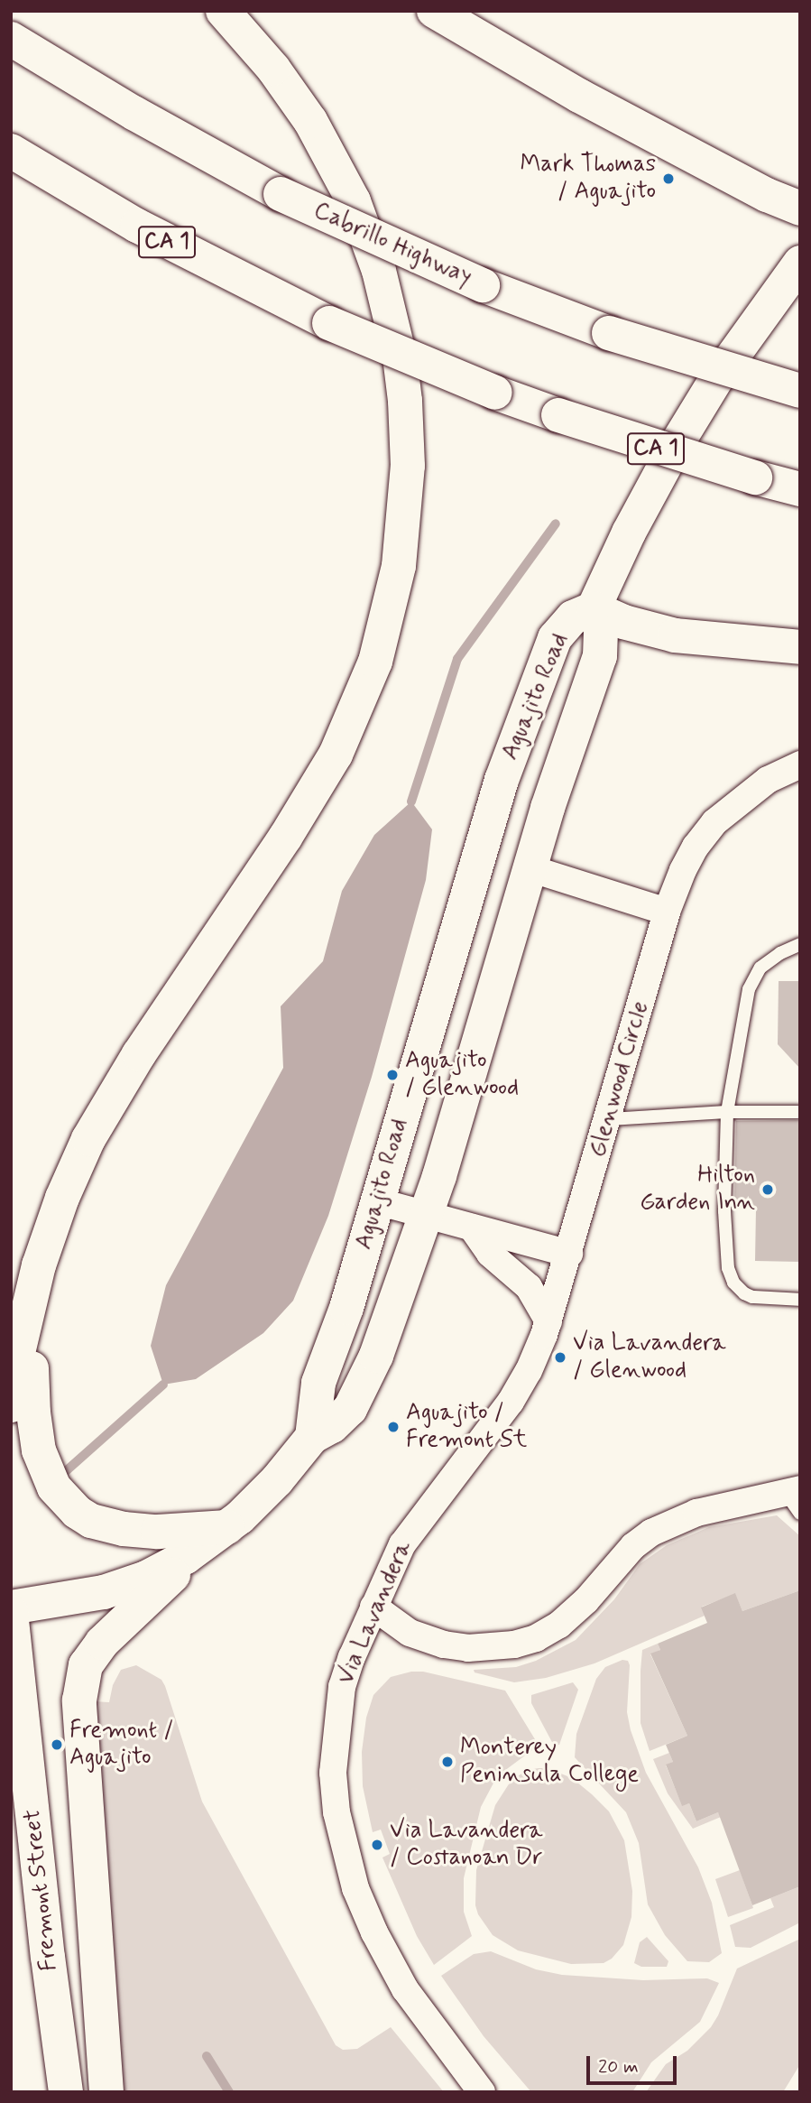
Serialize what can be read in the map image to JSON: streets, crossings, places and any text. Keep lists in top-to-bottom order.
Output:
{
  "streets": {
    "main road": [
      "CA 1",
      "Cabrillo Highway",
      "Aguajito Road",
      "Fremont Street"
    ],
    "street": ["Glenwood Circle", "Via Lavandera"]
  },
  "crossings": [
    ["Glenwood Circle", "Via Lavandera"]
  ],
  "places": [
    "Mark Thomas / Aguajito",
    "Aguajito / Glenwood",
    "Hilton Garden Inn",
    "Via Lavandera / Glenwood",
    "Aguajito / Fremont St",
    "Fremont / Aguajito",
    "Monterey Peninsula College",
    "Via Lavandera / Costanoan Dr"
  ],
  "scale_bar": "20 m"
}
